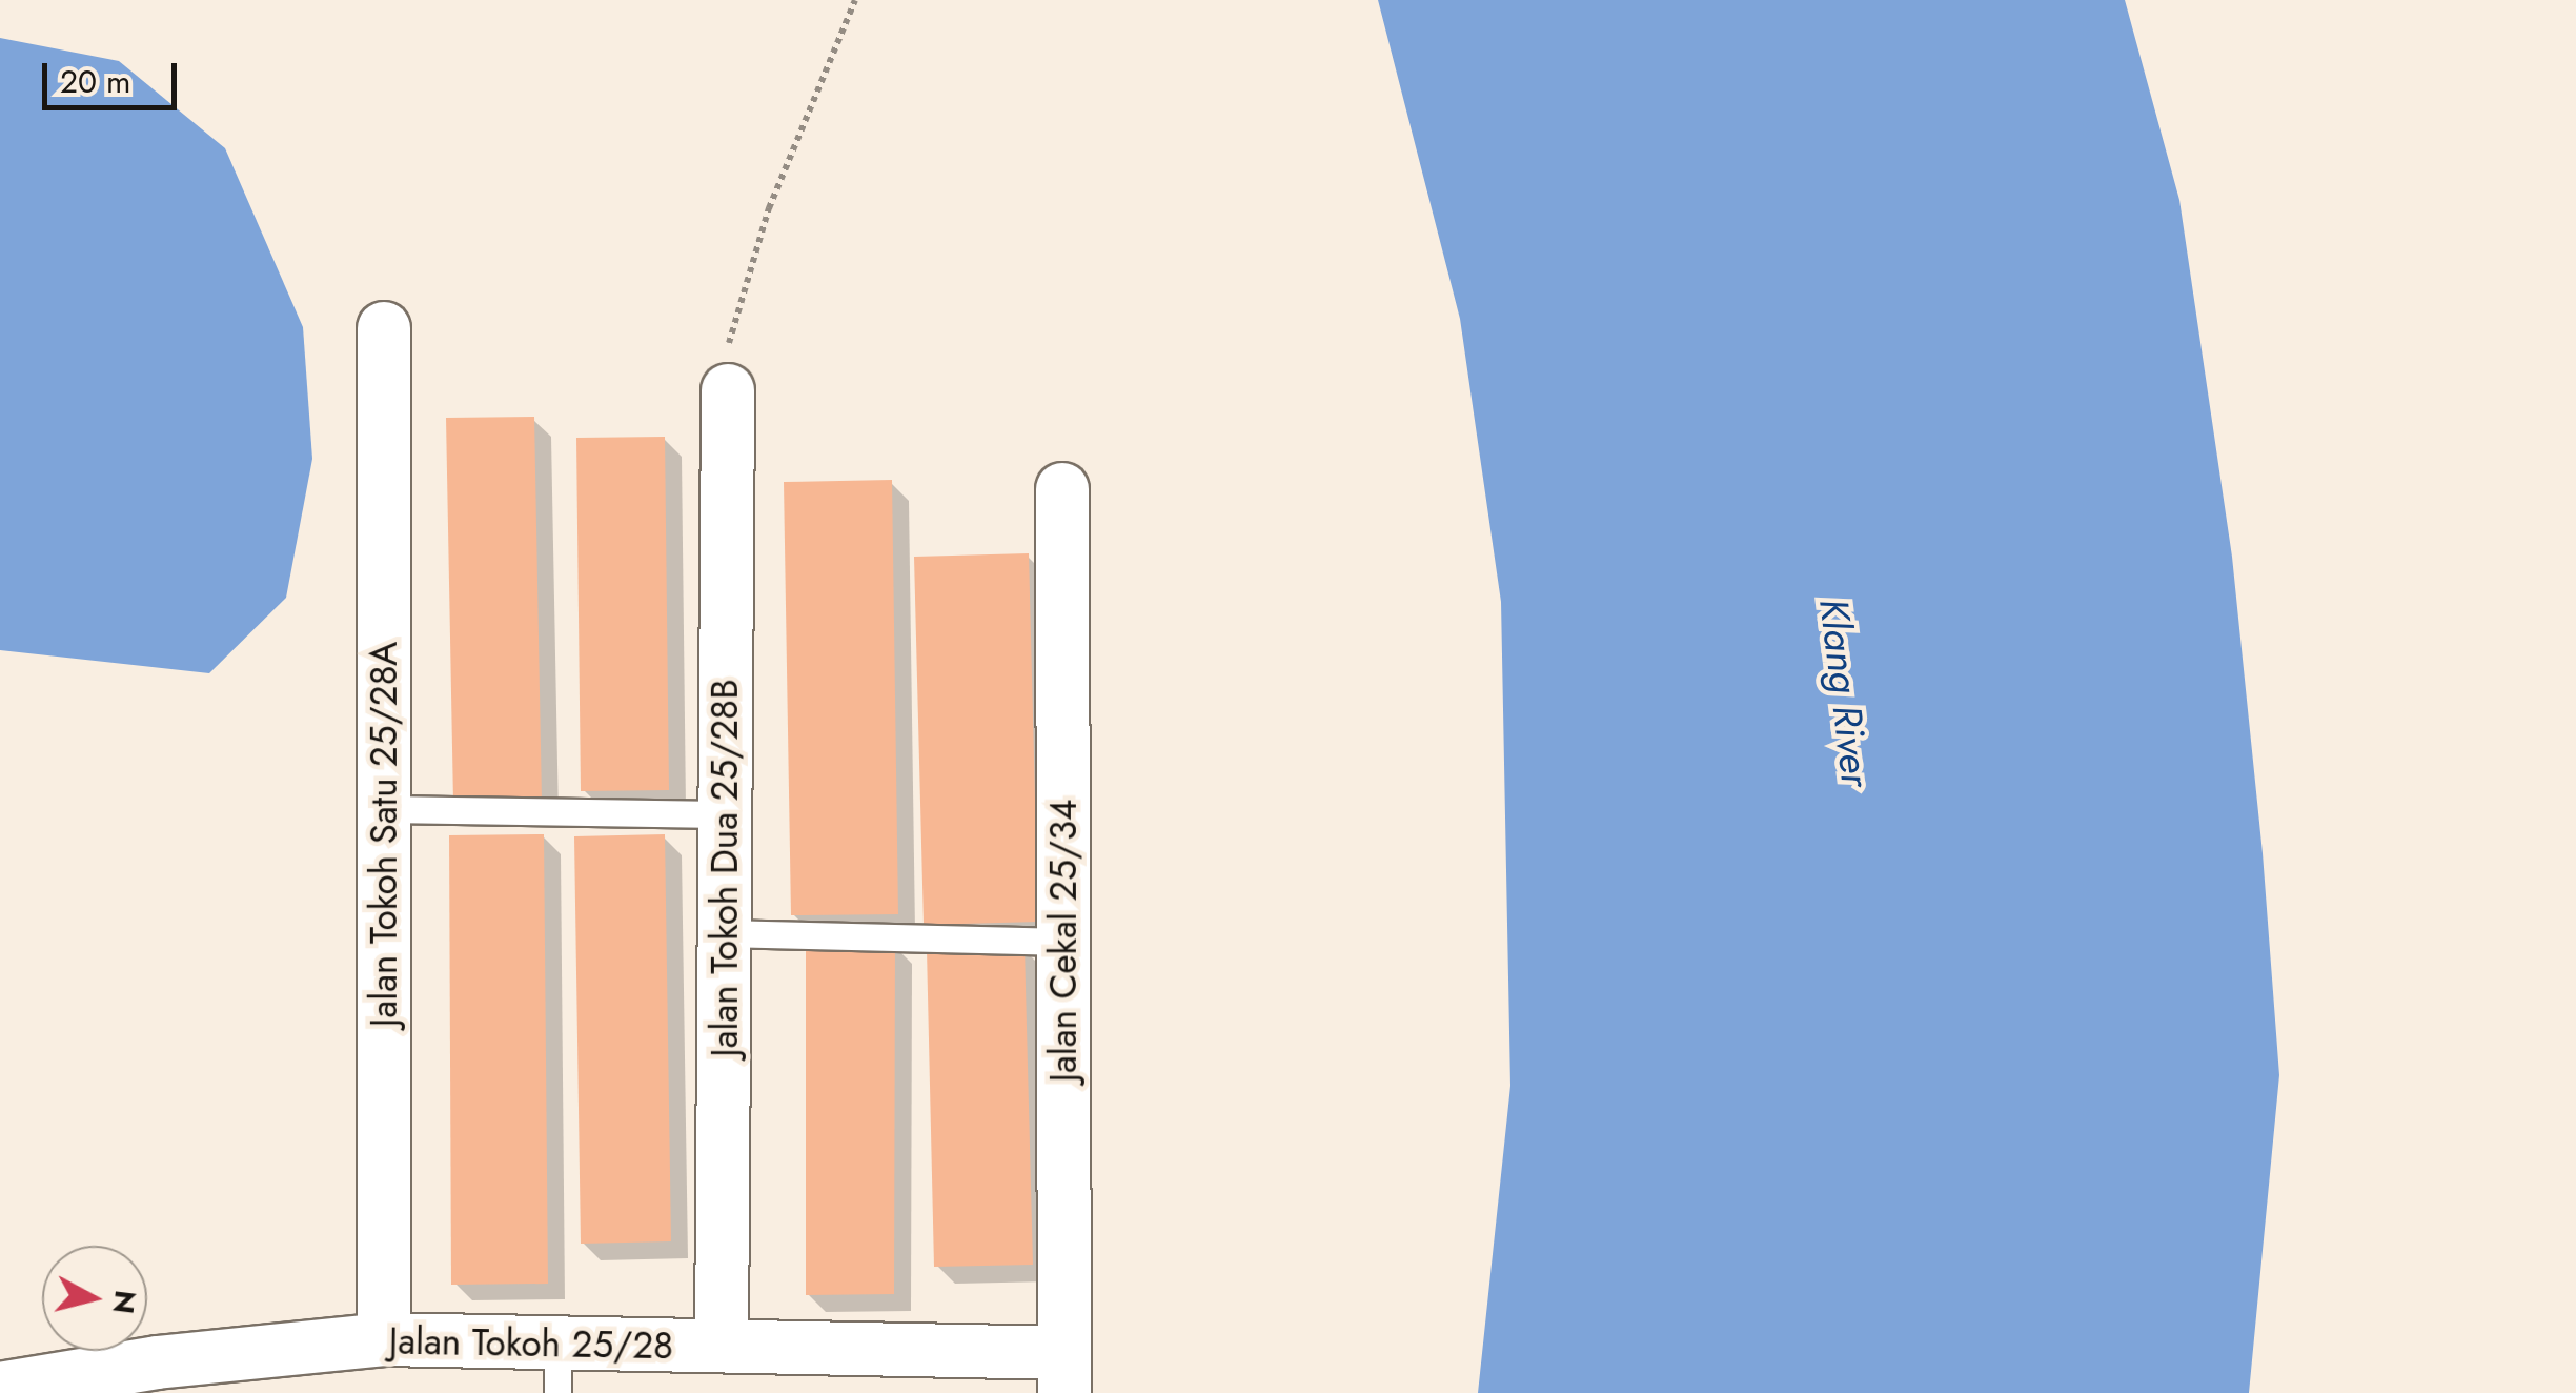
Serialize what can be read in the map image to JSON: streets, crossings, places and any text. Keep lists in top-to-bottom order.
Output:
{
  "streets": {
    "street": [
      "Jalan Tokoh Satu 25/28A",
      "Jalan Tokoh Dua 25/28B",
      "Jalan Cekal 25/34",
      "Jalan Tokoh 25/28"
    ]
  },
  "crossings": [
    ["Jalan Tokoh Satu 25/28A", "Jalan Tokoh 25/28"],
    ["Jalan Tokoh Dua 25/28B", "Jalan Tokoh 25/28"],
    ["Jalan Cekal 25/34", "Jalan Tokoh 25/28"]
  ],
  "water": ["Klang River"],
  "scale_bar": "20 m",
  "north": "right"
}
